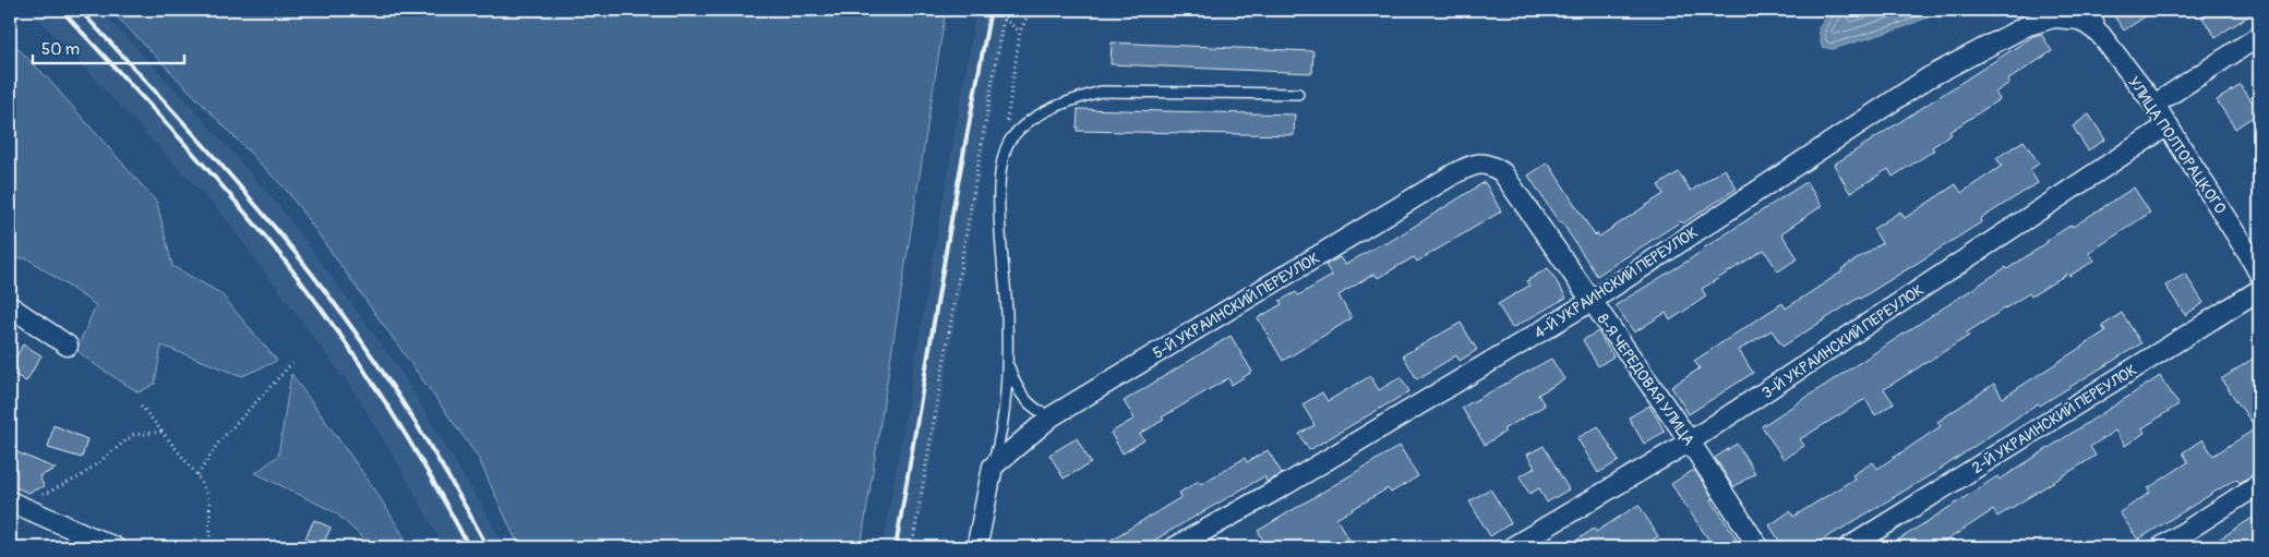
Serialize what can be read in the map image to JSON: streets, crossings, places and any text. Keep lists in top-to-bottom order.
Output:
{
  "streets": {
    "street": [
      "УЛИЦА ПОЛТОРАЦКОГО",
      "4-Й УКРАИНСКИЙ ПЕРЕУЛОК",
      "5-Й УКРАИНСКИЙ ПЕРЕУЛОК",
      "3-Й УКРАИНСКИЙ ПЕРЕУЛОК",
      "8-Я ЧЕРЕДОВАЯ УЛИЦА",
      "2-Й УКРАИНСКИЙ ПЕРЕУЛОК"
    ]
  },
  "crossings": [
    ["УЛИЦА ПОЛТОРАЦКОГО", "4-Й УКРАИНСКИЙ ПЕРЕУЛОК"],
    ["УЛИЦА ПОЛТОРАЦКОГО", "3-Й УКРАИНСКИЙ ПЕРЕУЛОК"],
    ["4-Й УКРАИНСКИЙ ПЕРЕУЛОК", "8-Я ЧЕРЕДОВАЯ УЛИЦА"],
    ["5-Й УКРАИНСКИЙ ПЕРЕУЛОК", "8-Я ЧЕРЕДОВАЯ УЛИЦА"],
    ["3-Й УКРАИНСКИЙ ПЕРЕУЛОК", "8-Я ЧЕРЕДОВАЯ УЛИЦА"]
  ],
  "scale_bar": "50 m"
}
